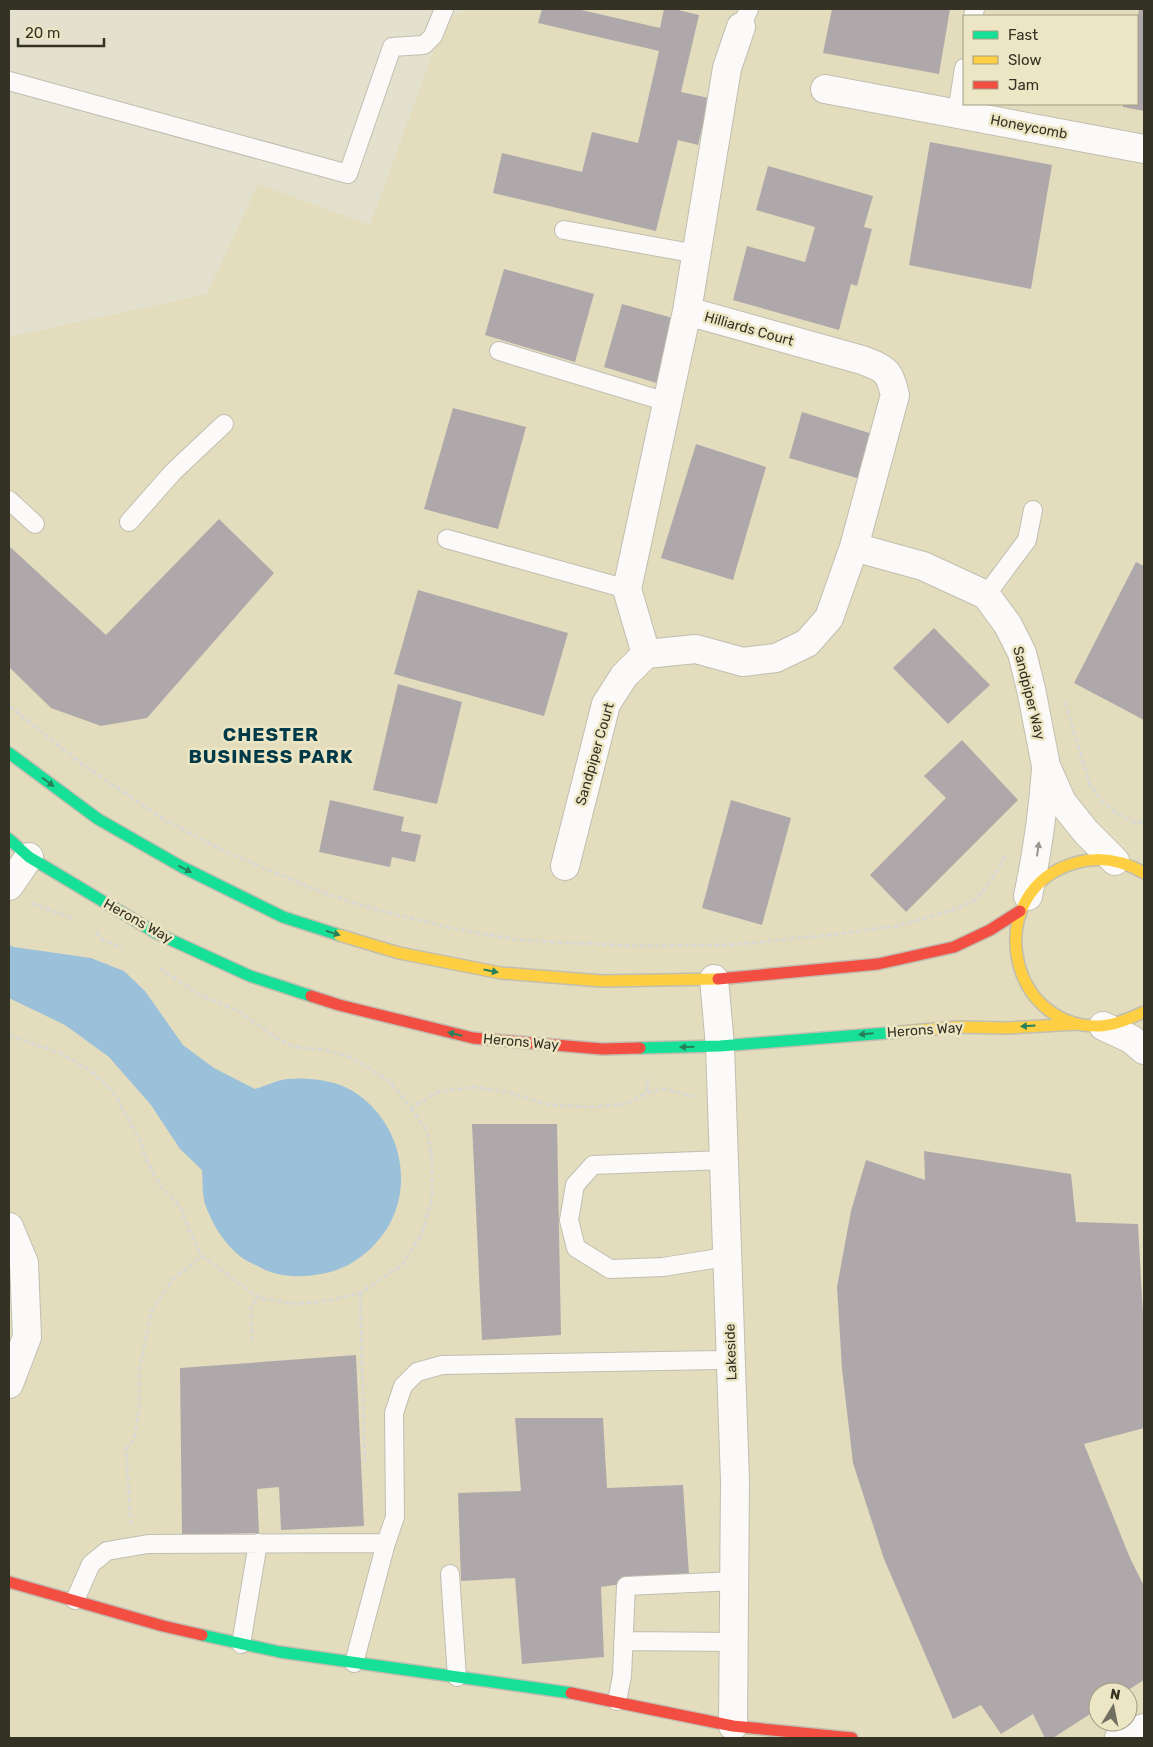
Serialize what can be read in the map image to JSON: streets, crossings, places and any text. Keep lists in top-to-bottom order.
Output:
{
  "streets": {
    "street": [
      "Honeycomb",
      "Hilliards Court",
      "Sandpiper Way",
      "Sandpiper Court",
      "Herons Way",
      "Lakeside"
    ]
  },
  "crossings": [
    ["Hilliards Court", "Sandpiper Way"],
    ["Hilliards Court", "Sandpiper Court"],
    ["Herons Way", "Lakeside"]
  ],
  "districts": ["CHESTER BUSINESS PARK"],
  "legend": ["Fast", "Slow", "Jam"],
  "scale_bar": "20 m",
  "north": "top"
}
